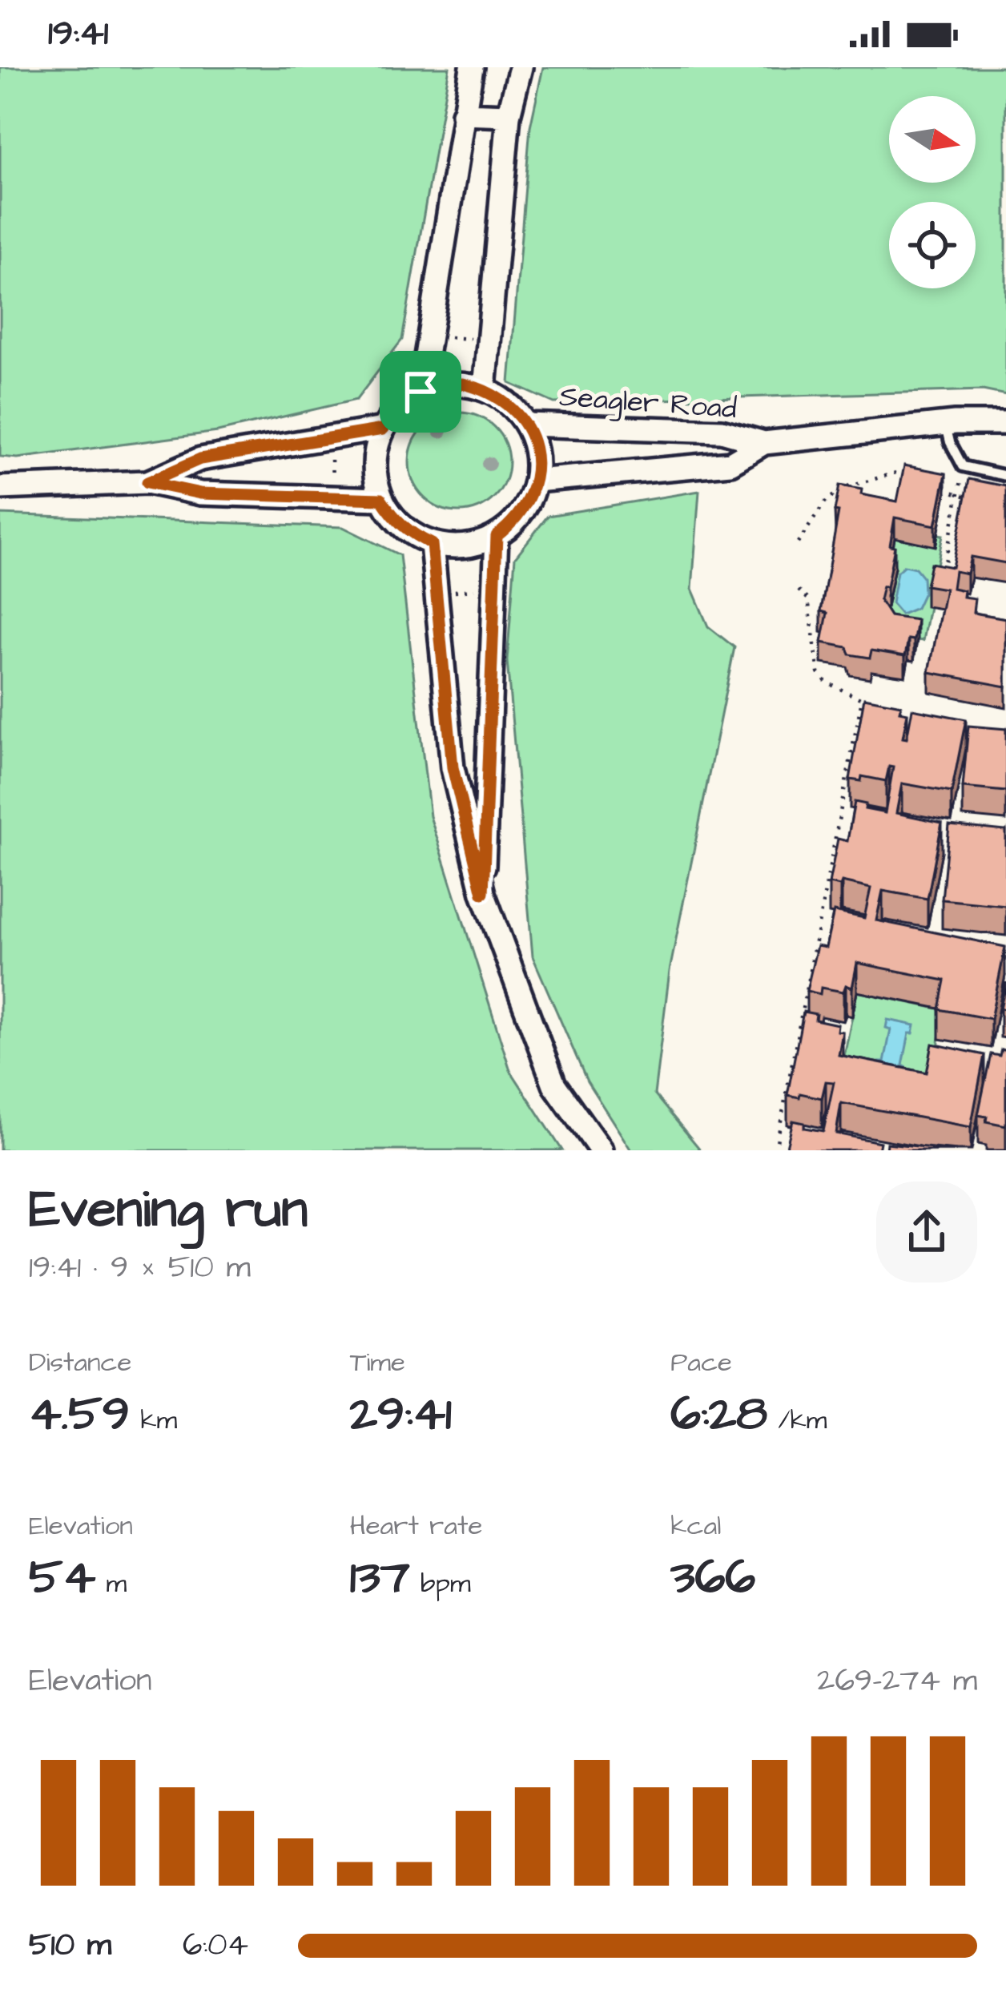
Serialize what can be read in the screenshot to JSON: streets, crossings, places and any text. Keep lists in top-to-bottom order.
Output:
{
  "streets": {
    "street": ["Seagler Road"]
  },
  "north": "right",
  "page": {
    "status": "19:41",
    "heading": ["Evening run", "19:41 · 9 × 510 m"],
    "stats": [
      ["Distance", "4.59 km"],
      ["Time", "29:41"],
      ["Pace", "6:28 /km"],
      ["Elevation", "54 m"],
      ["Heart rate", "137 bpm"],
      ["kcal", "366"]
    ],
    "chart": ["Elevation", "269–274 m"],
    "list": [
      {
        "name": "510 m",
        "note": "6:04"
      }
    ]
  }
}
